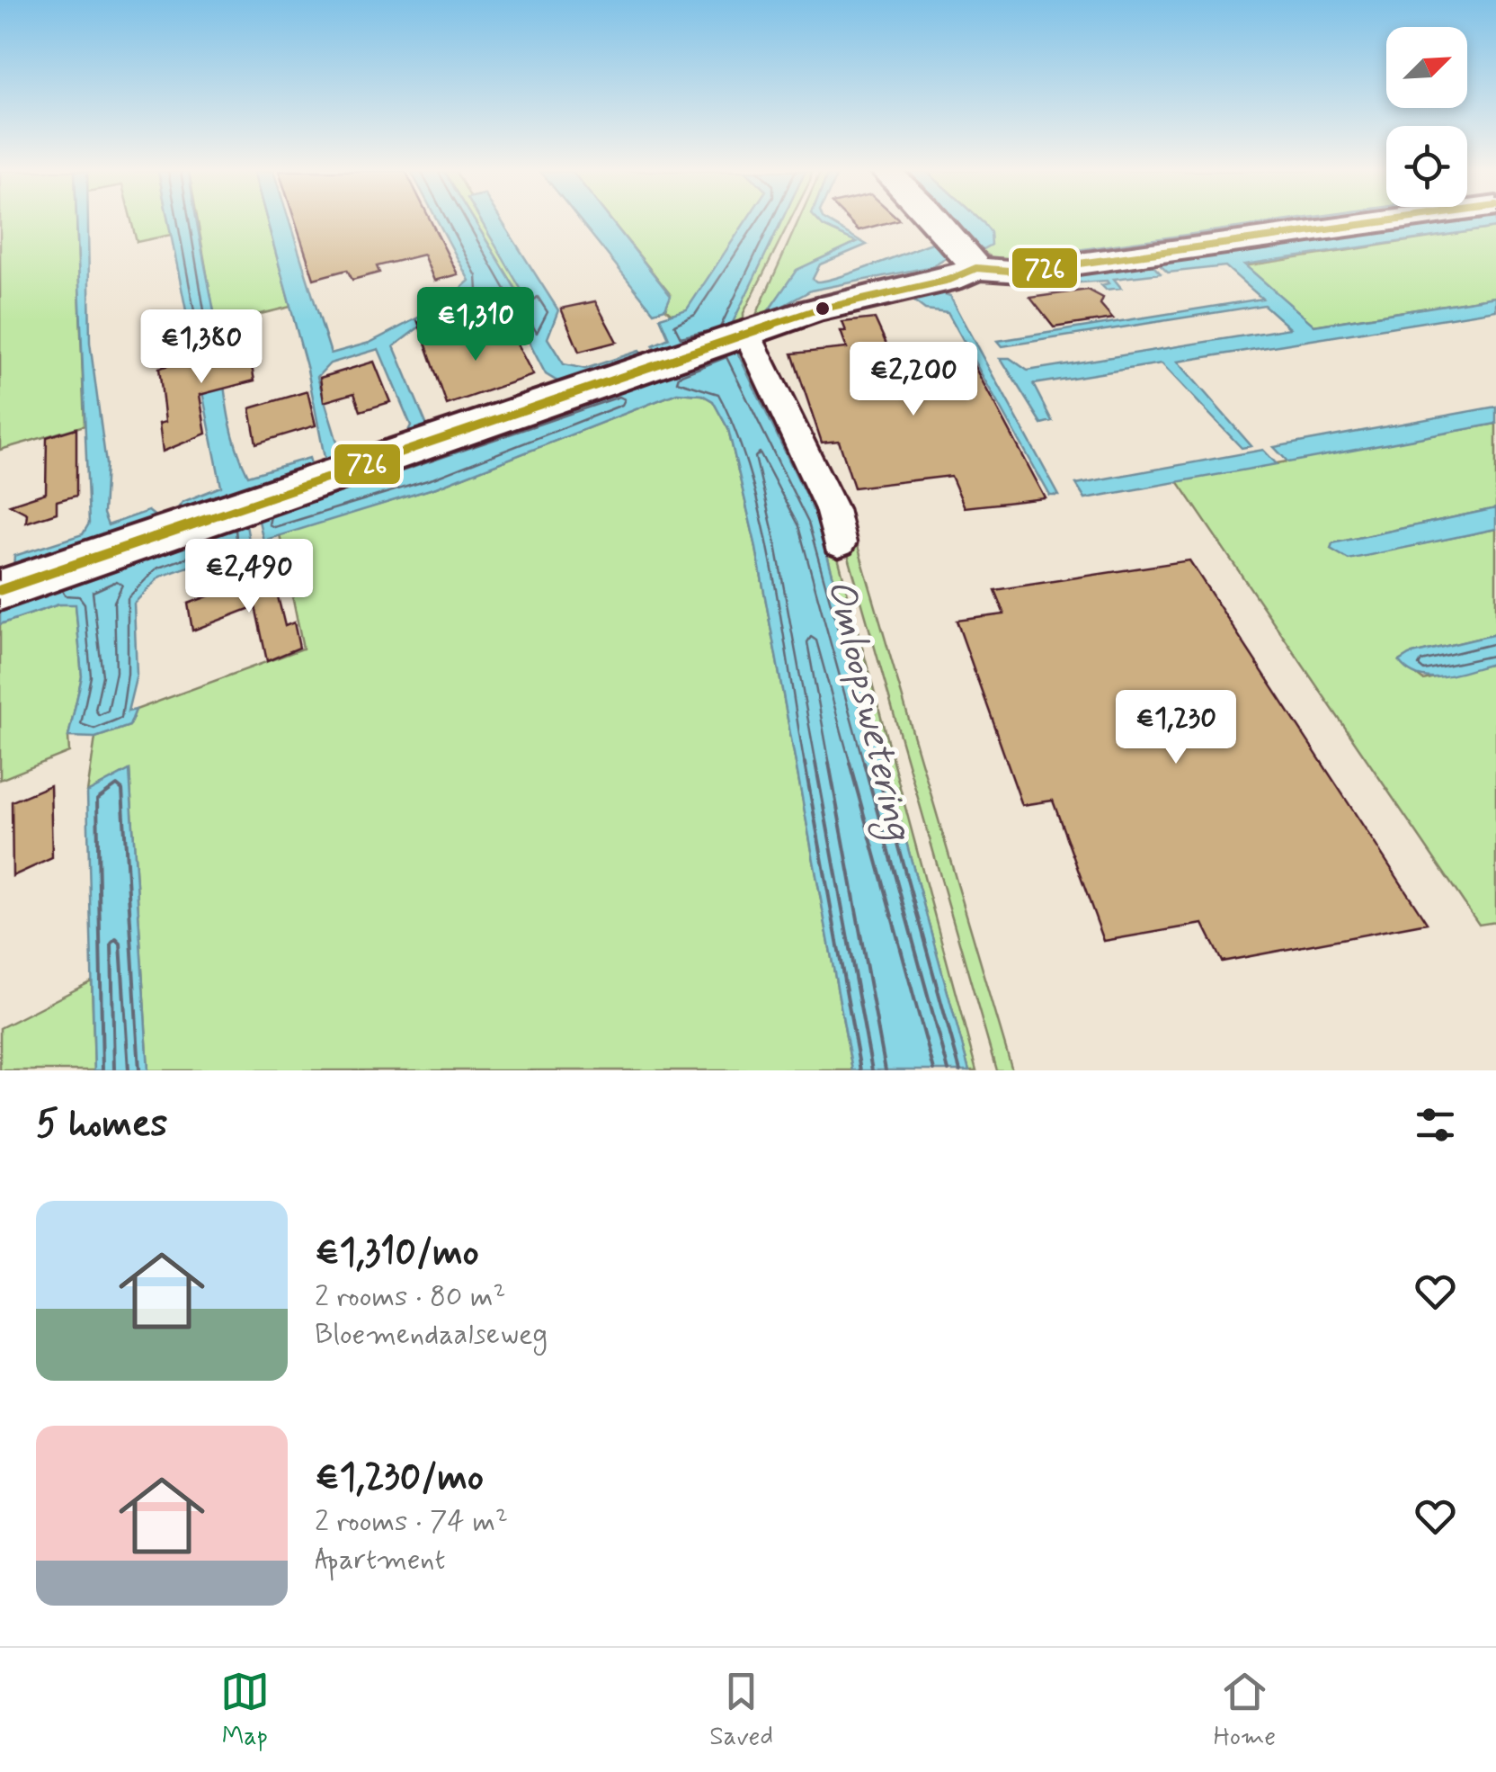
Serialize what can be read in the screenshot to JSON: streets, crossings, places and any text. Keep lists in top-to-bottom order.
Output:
{
  "water": ["Omloopswetering"],
  "lines": ["transit line 726"],
  "north": "top right",
  "page": {
    "price": [
      "€1,310",
      "€1,380",
      "€2,200",
      "€2,490",
      "€1,230"
    ],
    "heading": "5 homes",
    "list": [
      {
        "name": "€1,310/mo",
        "note": "2 rooms · 80 m² · Bloemendaalseweg"
      },
      {
        "name": "€1,230/mo",
        "note": "2 rooms · 74 m² · Apartment"
      }
    ],
    "tabs": ["Map", "Saved", "Home"]
  }
}
